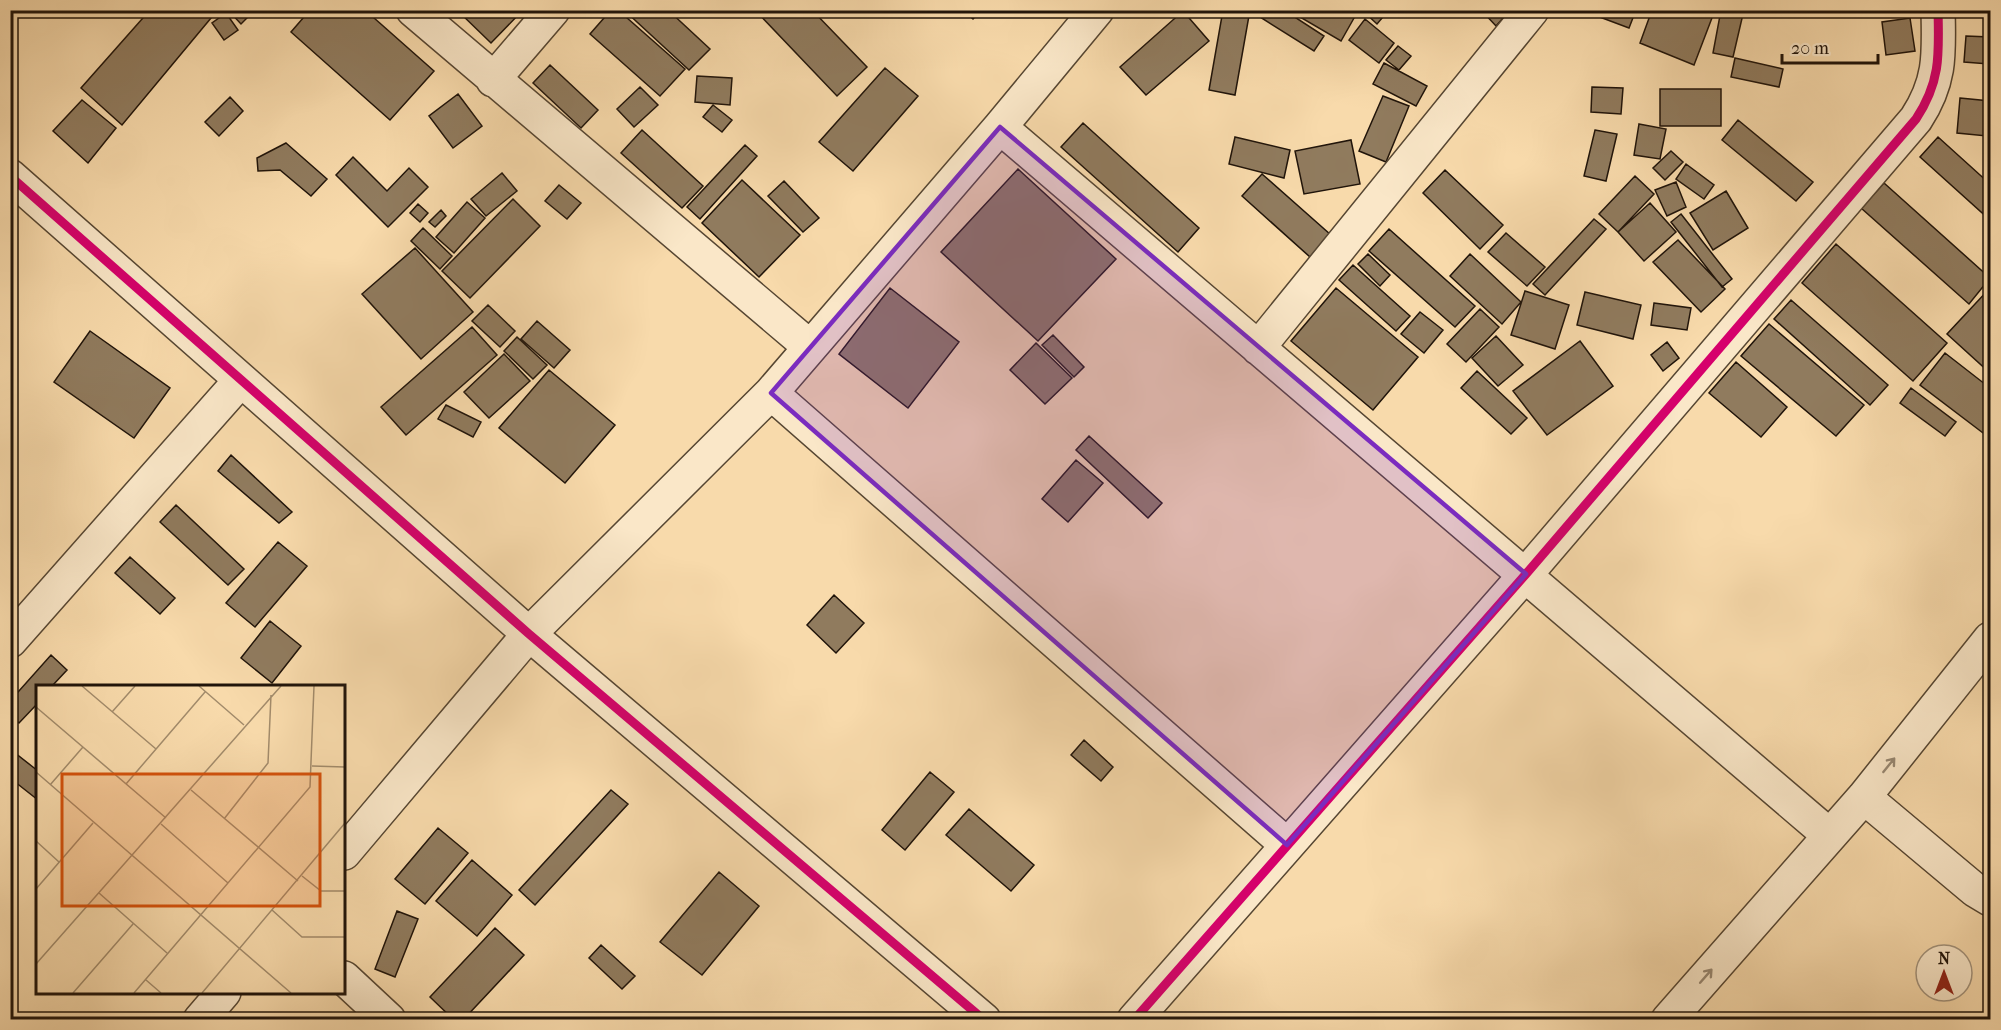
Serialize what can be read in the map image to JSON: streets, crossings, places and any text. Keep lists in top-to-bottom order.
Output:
{
  "scale_bar": "20 m",
  "north": "top"
}
